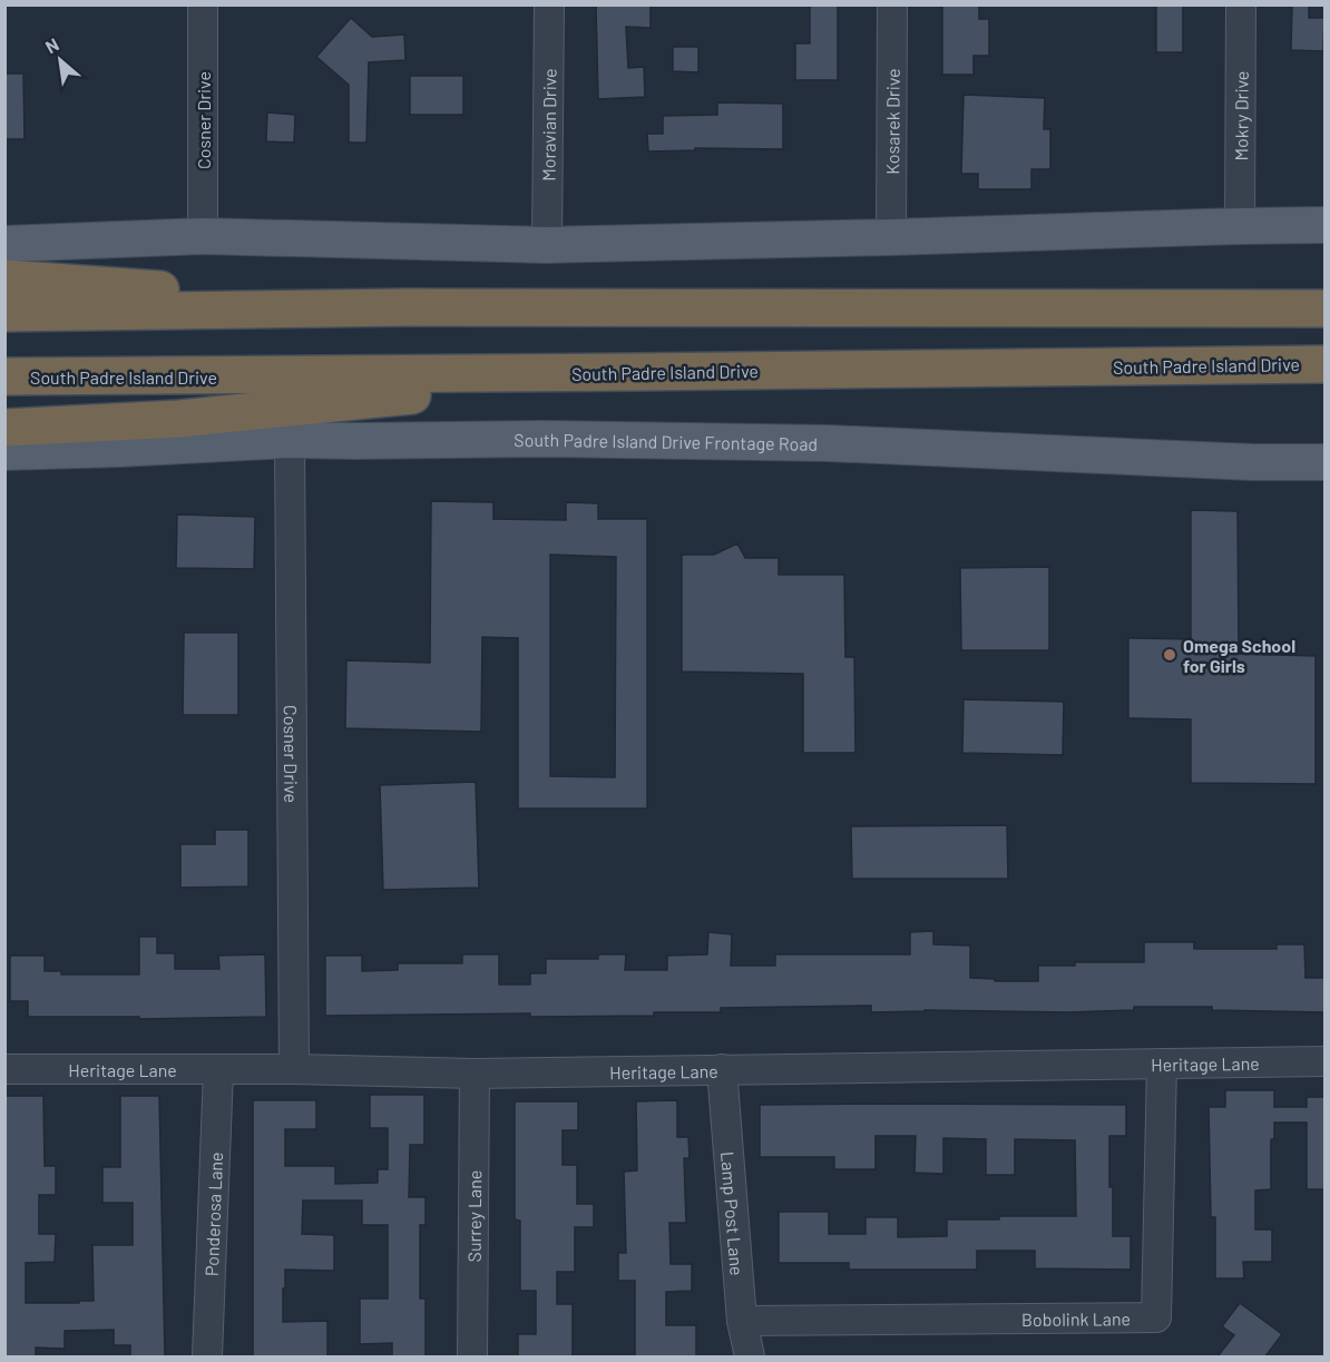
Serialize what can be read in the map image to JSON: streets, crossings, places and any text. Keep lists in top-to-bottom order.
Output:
{
  "streets": {
    "highway": ["South Padre Island Drive"],
    "main road": ["South Padre Island Drive Frontage Road"],
    "street": [
      "Mokry Drive",
      "Cosner Drive",
      "Kosarek Drive",
      "Moravian Drive",
      "Heritage Lane",
      "Ponderosa Lane",
      "Lamp Post Lane",
      "Surrey Lane",
      "Bobolink Lane"
    ]
  },
  "crossings": [
    ["Cosner Drive", "South Padre Island Drive Frontage Road"],
    ["Cosner Drive", "Heritage Lane"],
    ["Heritage Lane", "Ponderosa Lane"],
    ["Heritage Lane", "Lamp Post Lane"],
    ["Heritage Lane", "Surrey Lane"],
    ["Heritage Lane", "Bobolink Lane"],
    ["Lamp Post Lane", "Bobolink Lane"]
  ],
  "places": ["Omega School for Girls"],
  "north": "top left"
}
